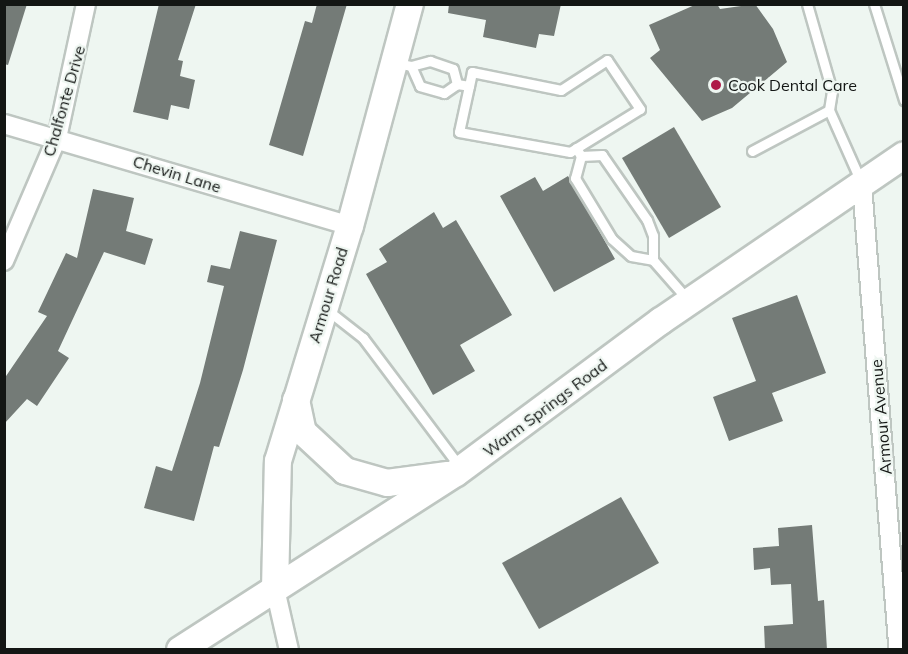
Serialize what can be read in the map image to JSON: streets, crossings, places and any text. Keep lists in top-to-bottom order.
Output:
{
  "streets": {
    "main road": ["Armour Road", "Warm Springs Road"],
    "street": ["Chalfonte Drive", "Chevin Lane", "Armour Avenue"]
  },
  "crossings": [
    ["Chalfonte Drive", "Chevin Lane"],
    ["Chevin Lane", "Armour Road"],
    ["Armour Road", "Warm Springs Road"],
    ["Warm Springs Road", "Armour Avenue"]
  ],
  "places": ["Cook Dental Care"]
}
